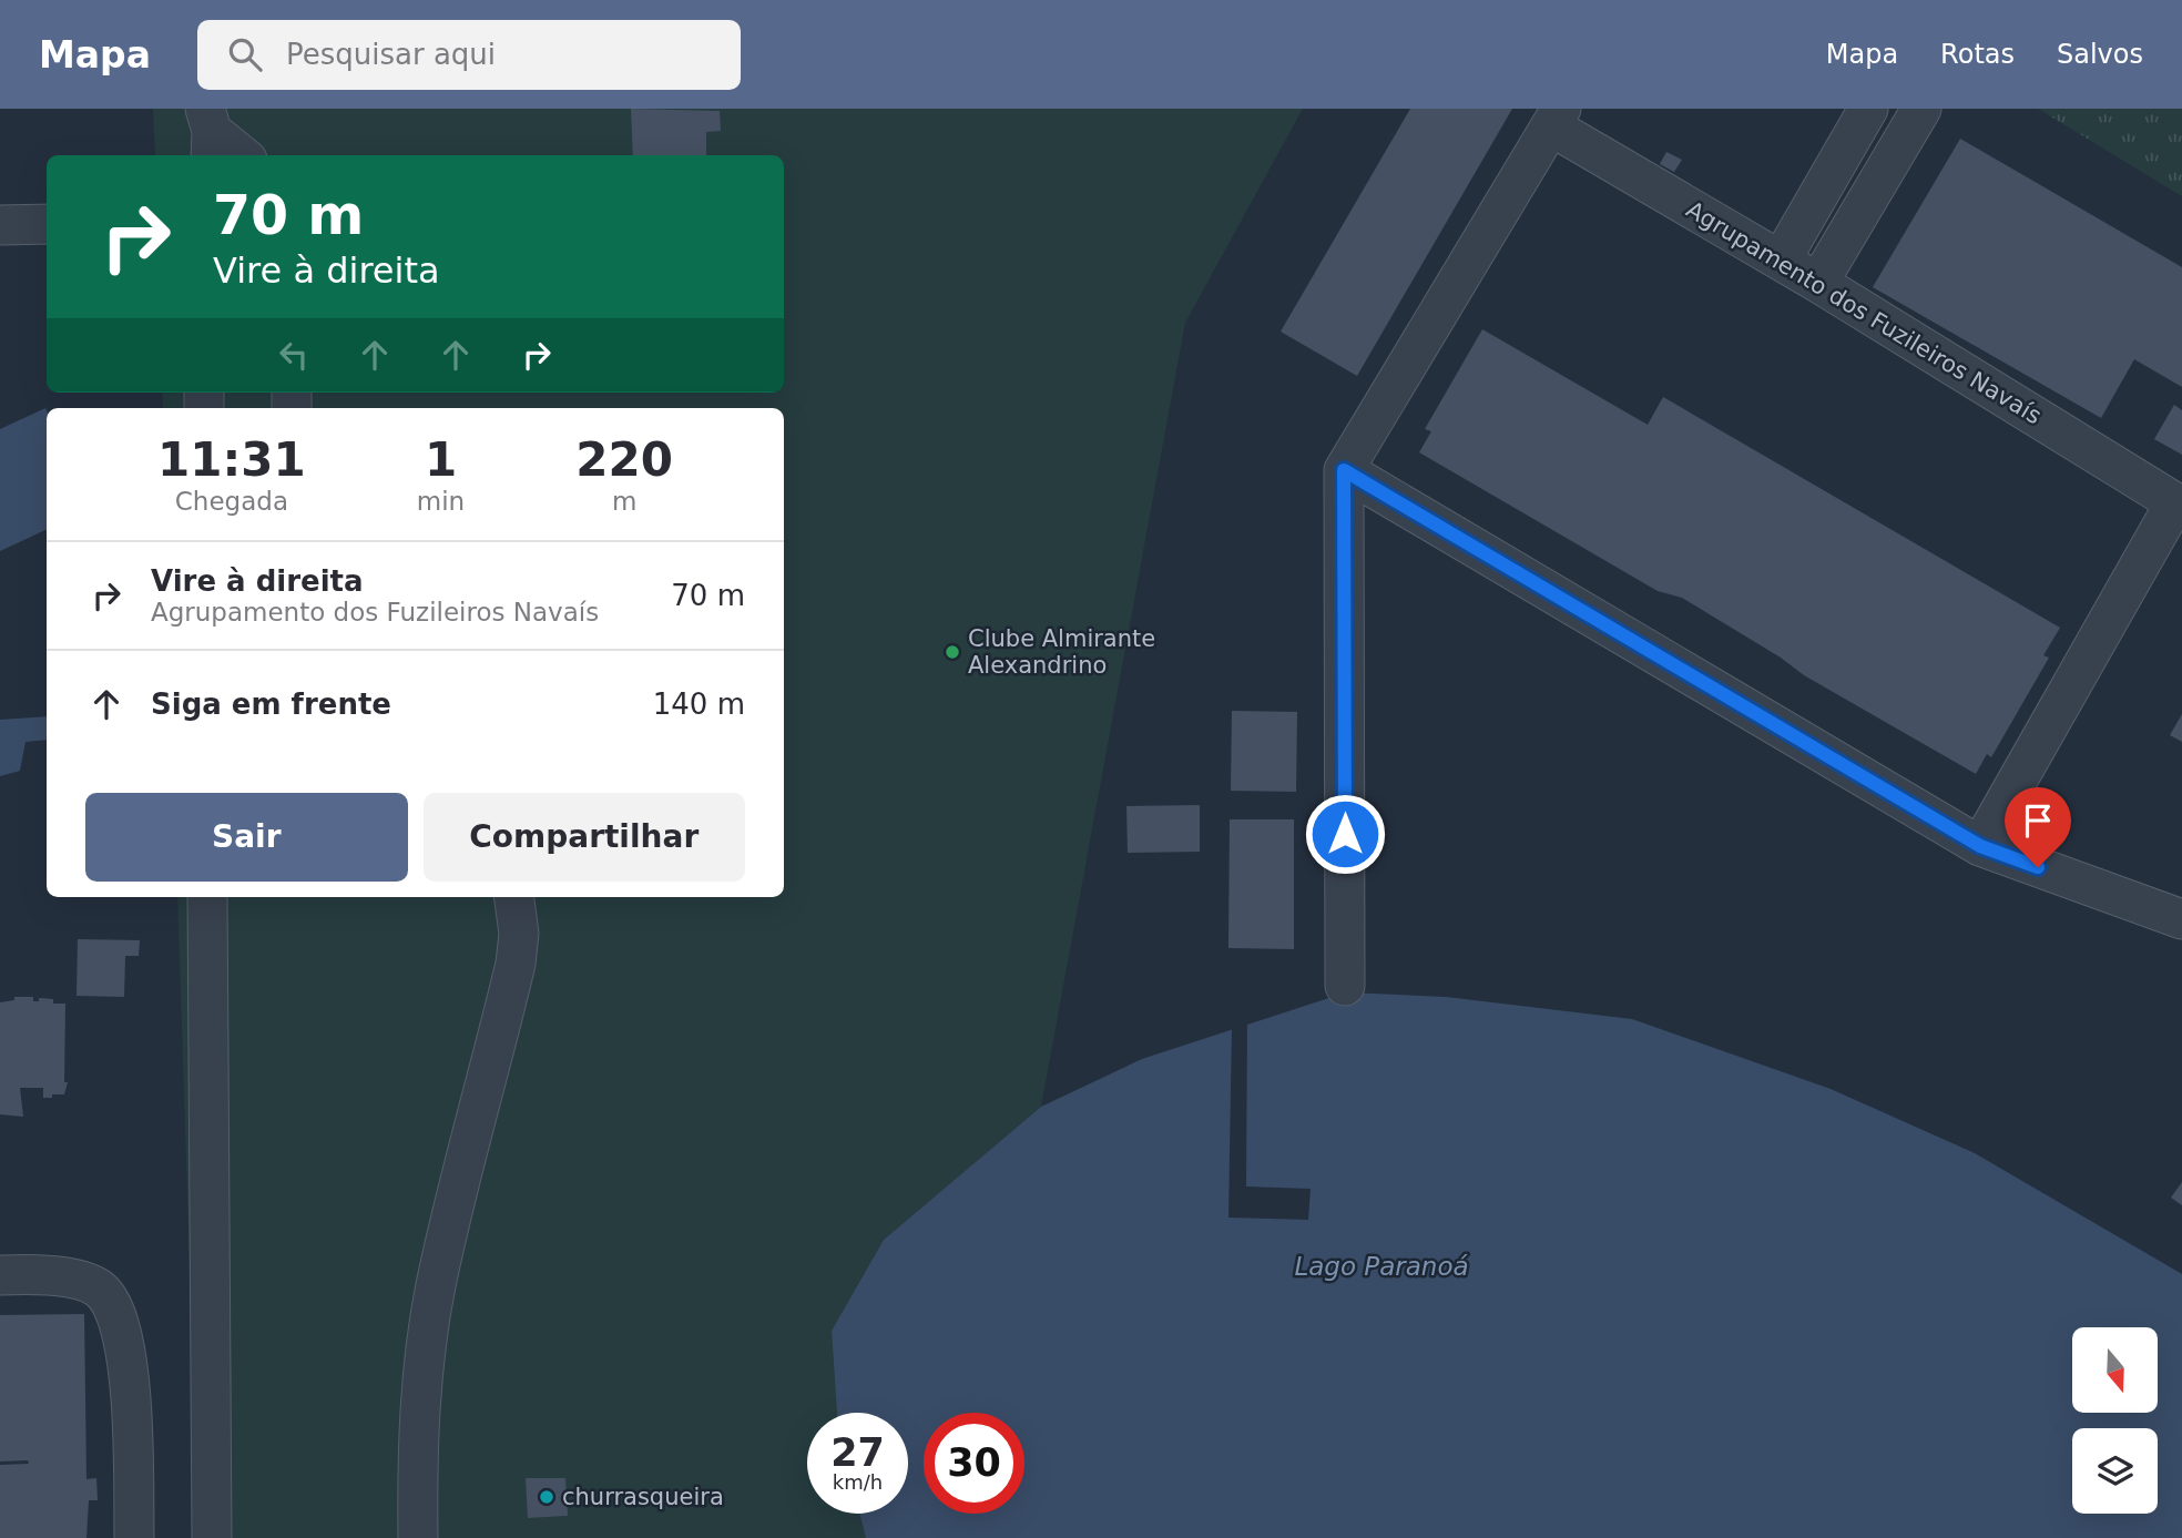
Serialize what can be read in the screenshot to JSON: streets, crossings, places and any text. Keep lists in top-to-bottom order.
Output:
{
  "streets": {
    "street": ["Agrupamento dos Fuzileiros Navaís"]
  },
  "water": ["Lago Paranoá"],
  "places": ["Clube Almirante Alexandrino", "churrasqueira"],
  "north": "bottom",
  "page": {
    "header": "Mapa",
    "search": "Pesquisar aqui",
    "nav": ["Mapa", "Rotas", "Salvos"],
    "turn": ["70 m", "Vire à direita"],
    "eta": [
      "11:31",
      "Chegada",
      "1",
      "min",
      "220",
      "m"
    ],
    "list": [
      {
        "name": "Vire à direita",
        "note": "Agrupamento dos Fuzileiros Navaís",
        "value": "70 m"
      },
      {
        "name": "Siga em frente",
        "value": "140 m"
      }
    ],
    "buttons": ["Sair", "Compartilhar"],
    "speed": "27 km/h",
    "limit": "30"
  }
}
